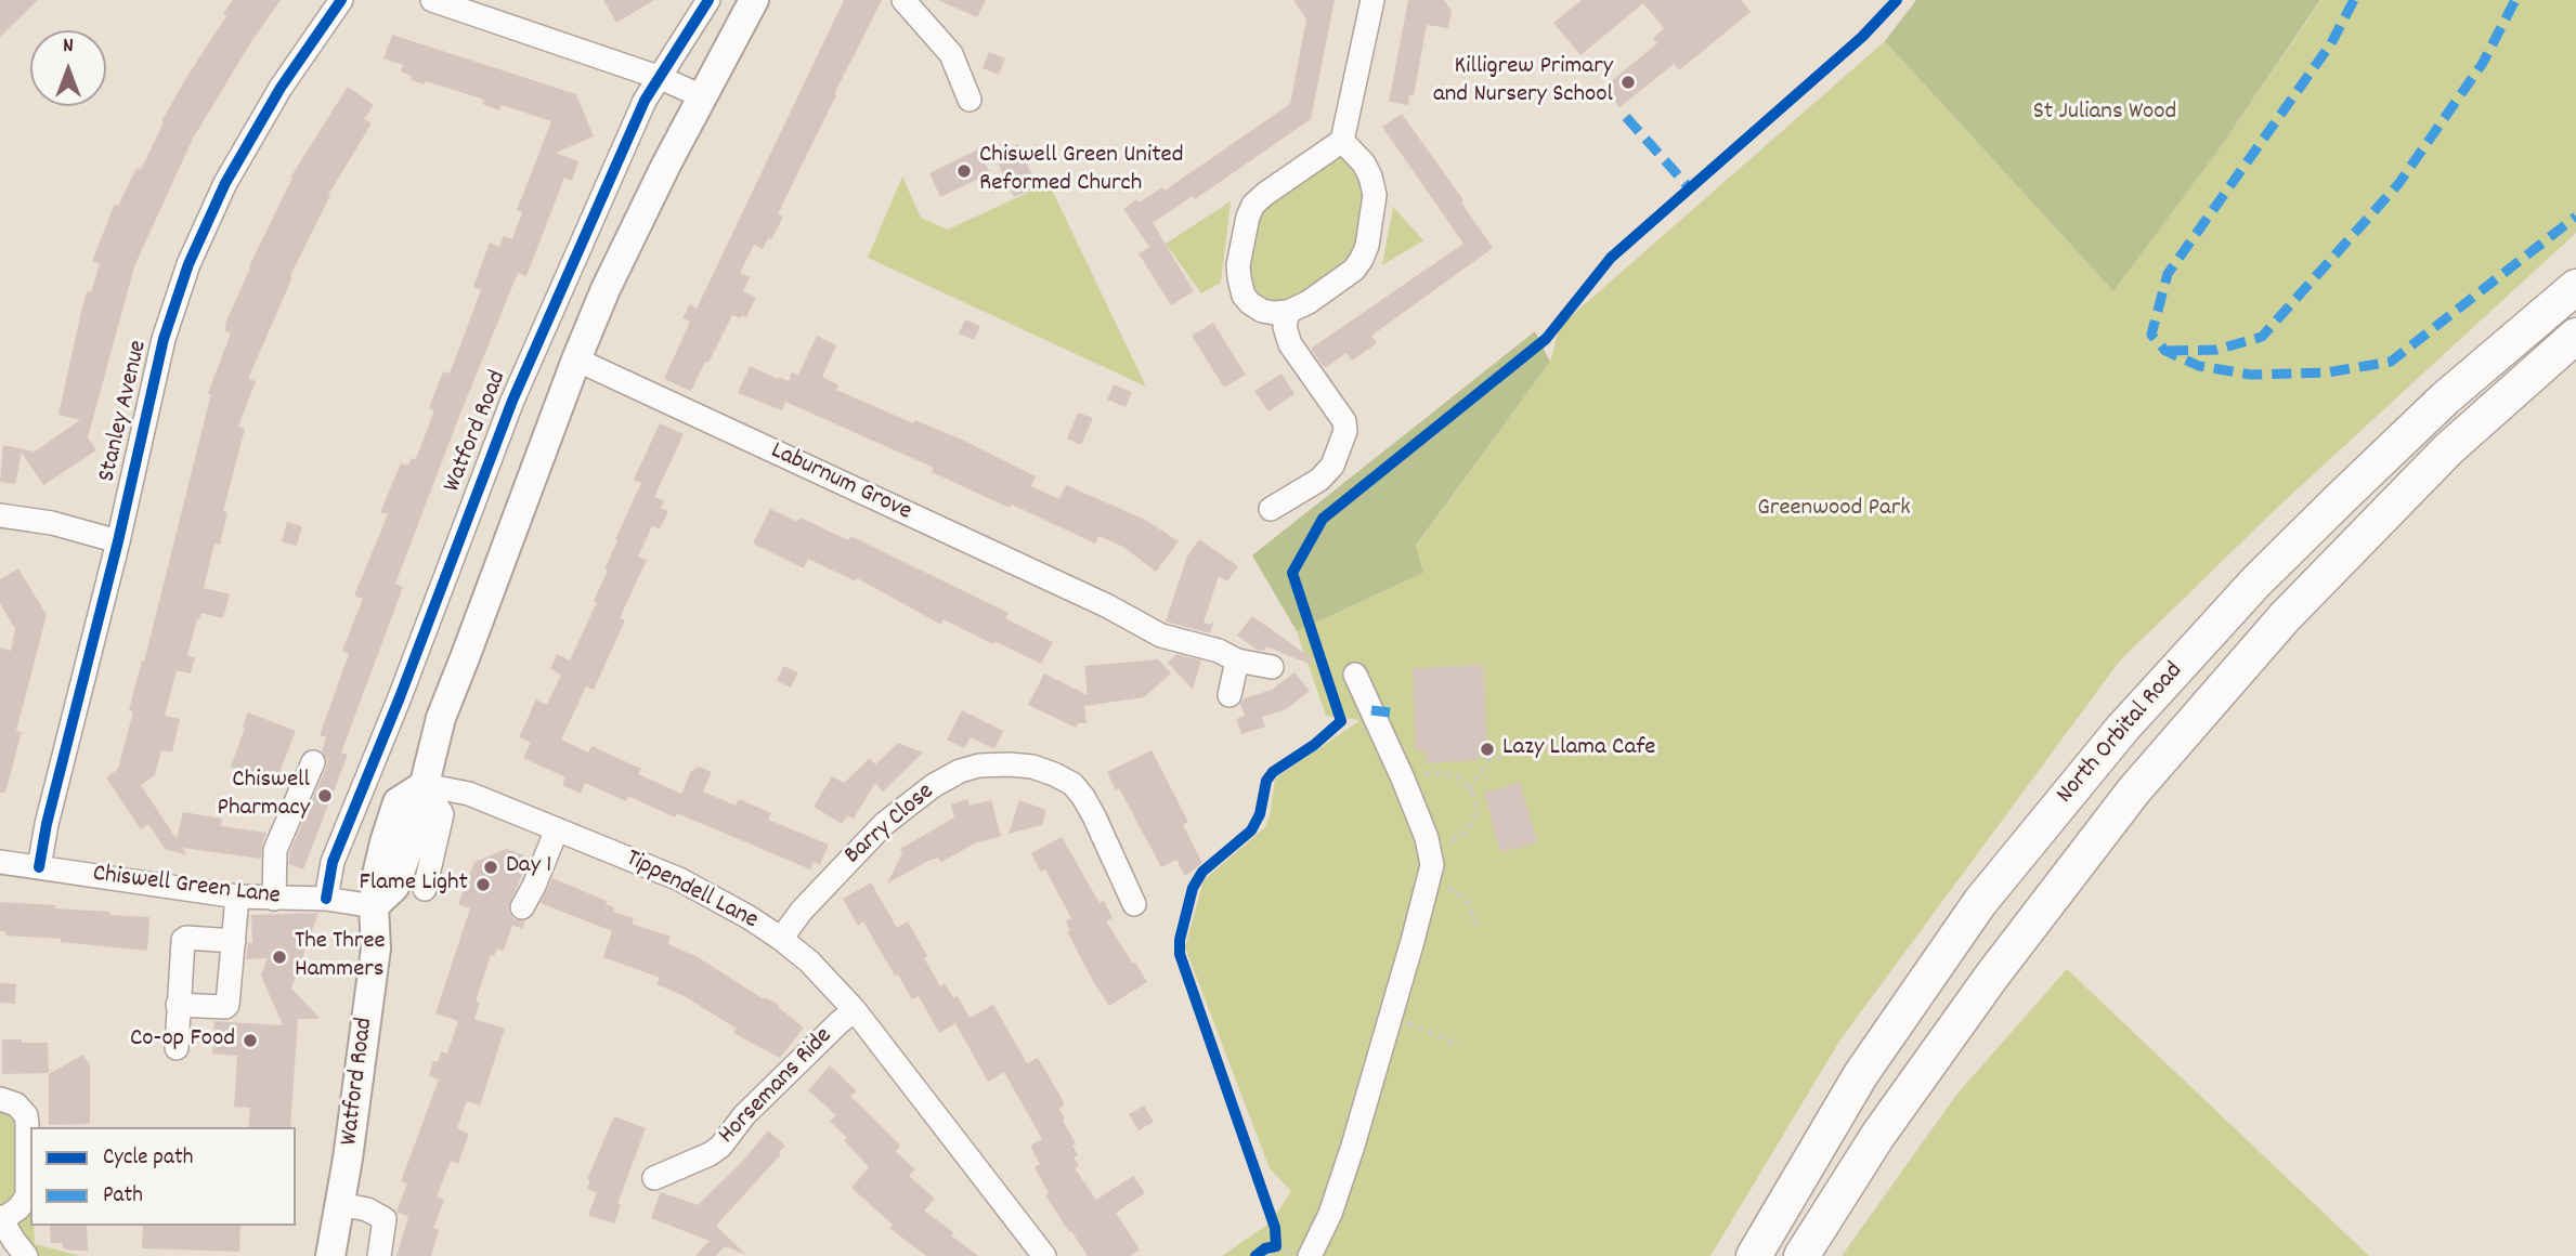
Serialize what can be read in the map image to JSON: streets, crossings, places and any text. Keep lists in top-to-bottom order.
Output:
{
  "streets": {
    "highway": ["North Orbital Road"],
    "main road": ["Watford Road"],
    "street": [
      "Stanley Avenue",
      "Laburnum Grove",
      "Barry Close",
      "Chiswell Green Lane",
      "Tippendell Lane",
      "Horsemans Ride"
    ]
  },
  "crossings": [
    ["Stanley Avenue", "Chiswell Green Lane"],
    ["Watford Road", "Chiswell Green Lane"],
    ["Barry Close", "Tippendell Lane"],
    ["Tippendell Lane", "Horsemans Ride"]
  ],
  "parks": ["St Julians Wood", "Greenwood Park"],
  "places": [
    "Killigrew Primary and Nursery School",
    "Chiswell Green United Reformed Church",
    "Lazy Llama Cafe",
    "Chiswell Pharmacy",
    "Day 1",
    "Flame Light",
    "The Three Hammers",
    "Co-op Food"
  ],
  "legend": ["Cycle path", "Path"],
  "north": "top"
}
